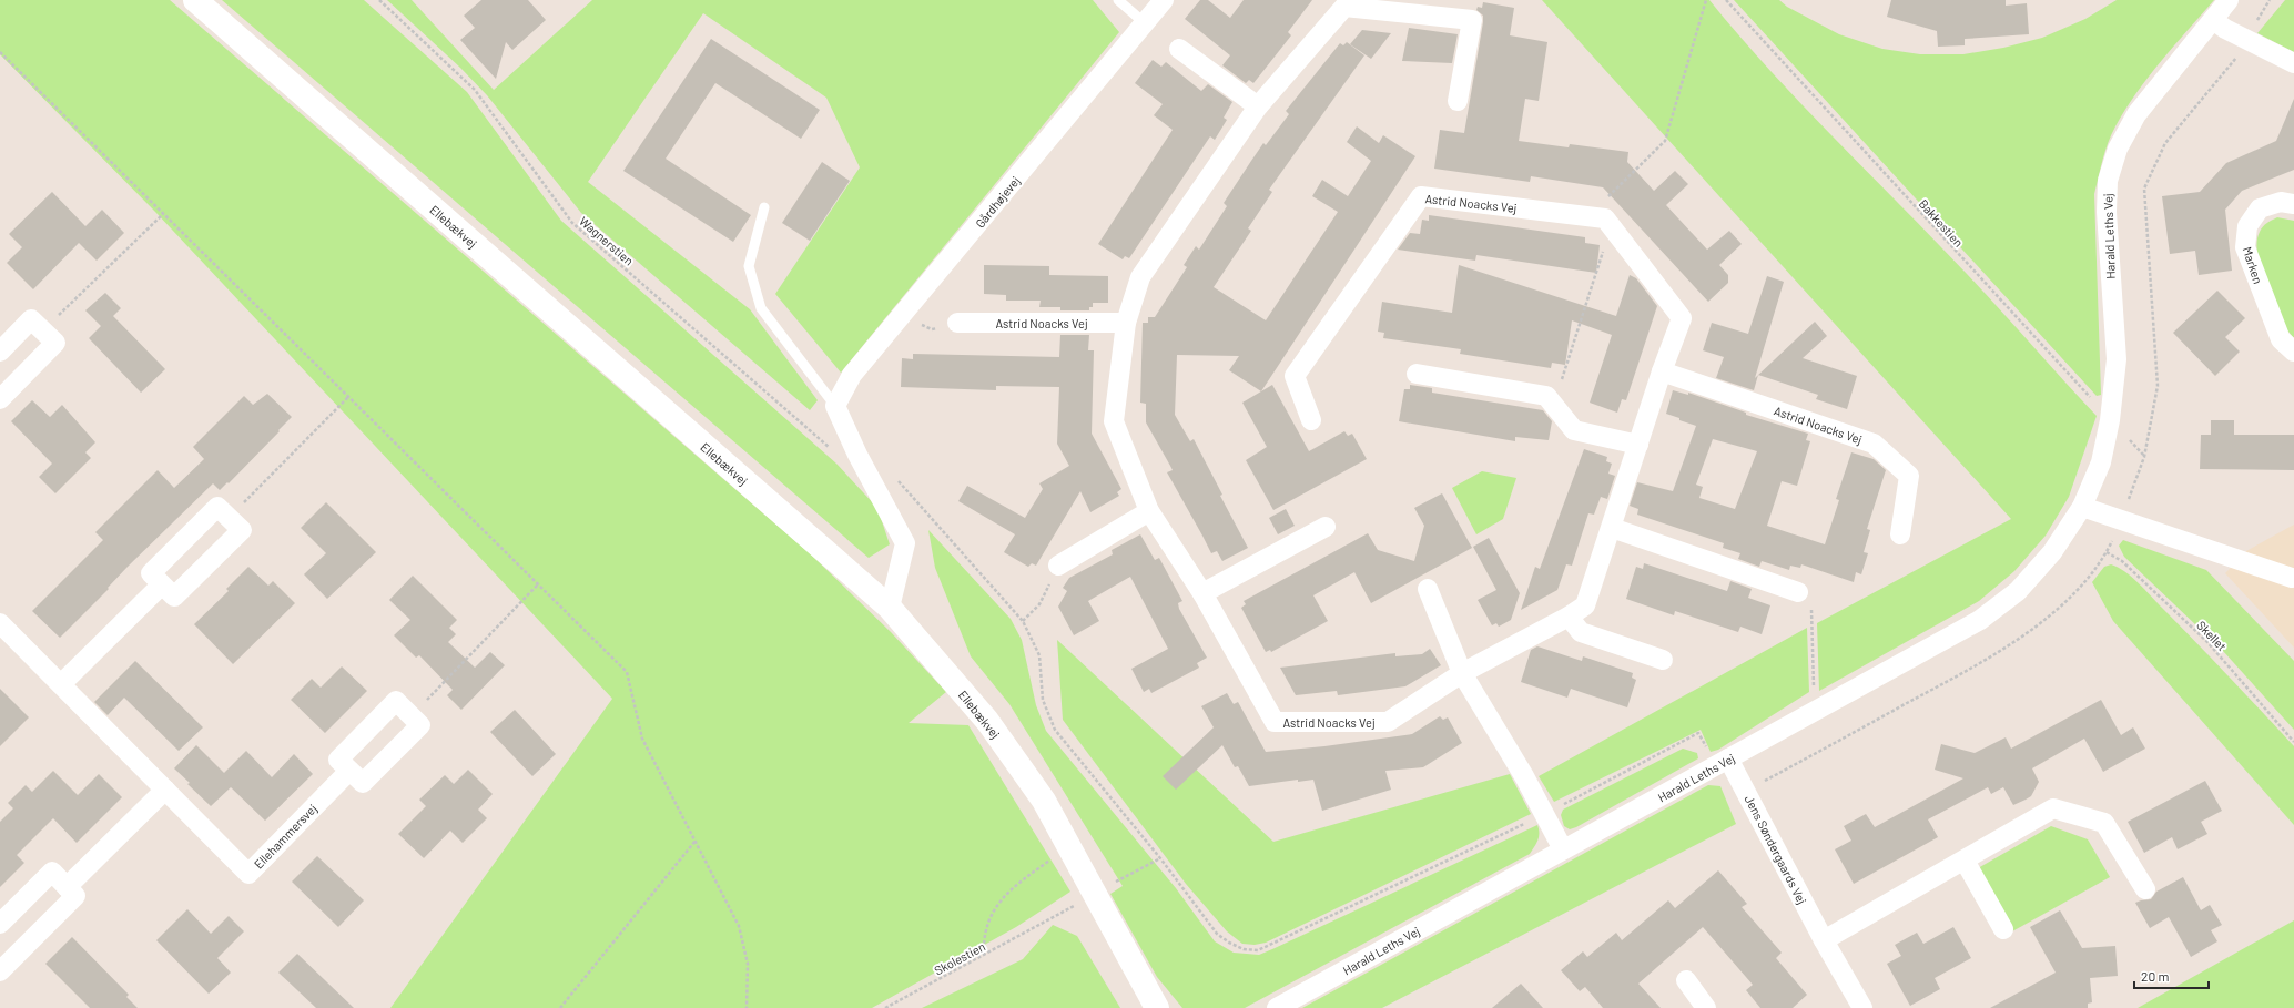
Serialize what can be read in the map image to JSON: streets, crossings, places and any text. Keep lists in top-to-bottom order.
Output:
{
  "streets": {
    "street": [
      "Gårdhøjevej",
      "Astrid Noacks Vej",
      "Ellebækvej",
      "Harald Leths Vej",
      "Marken",
      "Ellehammersvej",
      "Jens Søndergaards Vej"
    ],
    "path": [
      "Bakkestien",
      "Wagnerstien",
      "Skellet",
      "Skolestien"
    ]
  },
  "crossings": [
    ["Bakkestien", "Harald Leths Vej"],
    ["Harald Leths Vej", "Jens Søndergaards Vej"]
  ],
  "scale_bar": "20 m"
}
